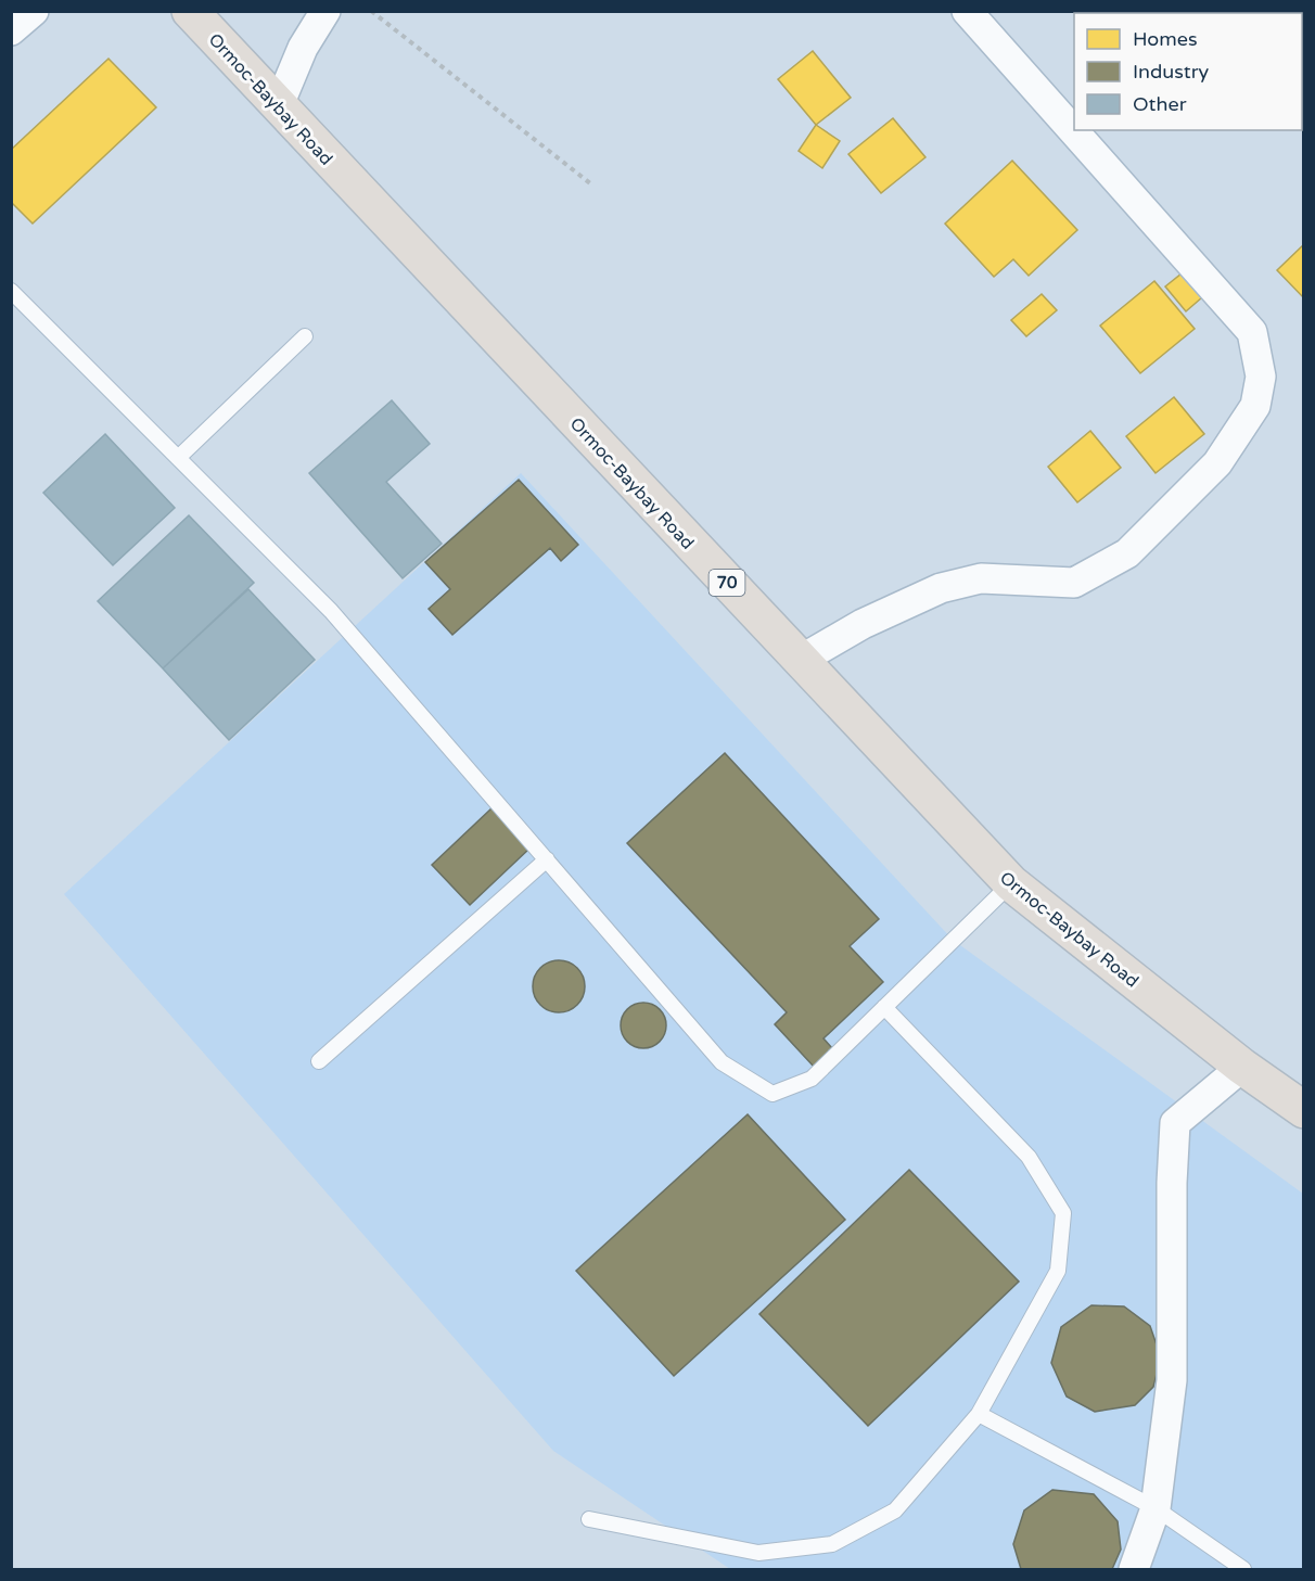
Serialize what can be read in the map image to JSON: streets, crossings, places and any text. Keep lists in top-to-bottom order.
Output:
{
  "streets": {
    "highway": ["Ormoc-Baybay Road", "70"]
  },
  "legend": ["Homes", "Industry", "Other"]
}
